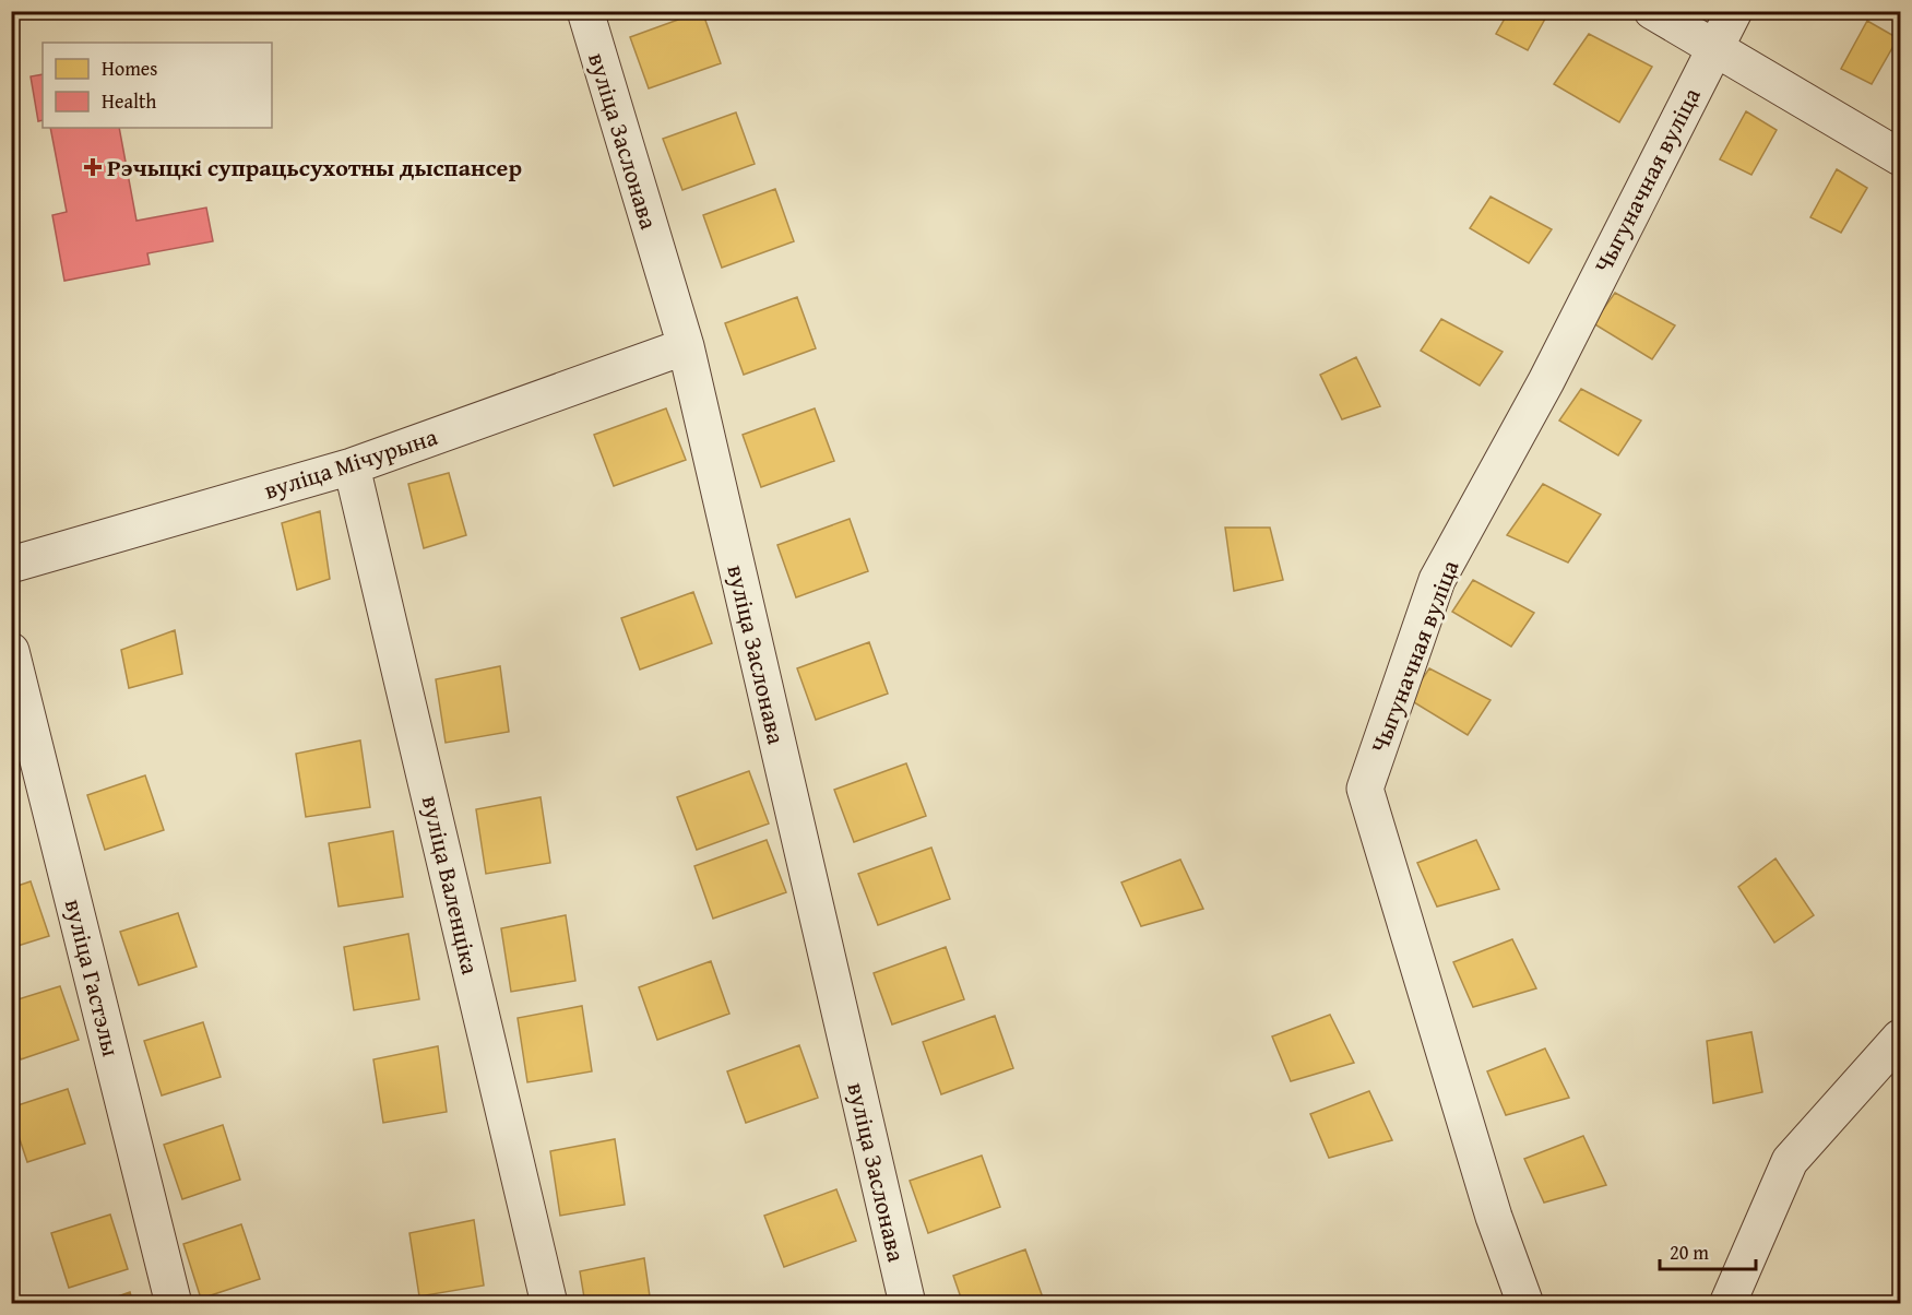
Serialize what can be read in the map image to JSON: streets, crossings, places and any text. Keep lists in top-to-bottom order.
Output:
{
  "streets": {
    "street": [
      "вуліца Заслонава",
      "Чыгуначная вуліца",
      "вуліца Мічурына",
      "вуліца Валенціка",
      "вуліца Гастэлы"
    ]
  },
  "crossings": [
    ["вуліца Заслонава", "вуліца Мічурына"],
    ["вуліца Мічурына", "вуліца Валенціка"]
  ],
  "places": {
    "health": ["Рэчыцкі супрацьсухотны дыспансер"]
  },
  "legend": ["Homes", "Health"],
  "scale_bar": "20 m"
}
